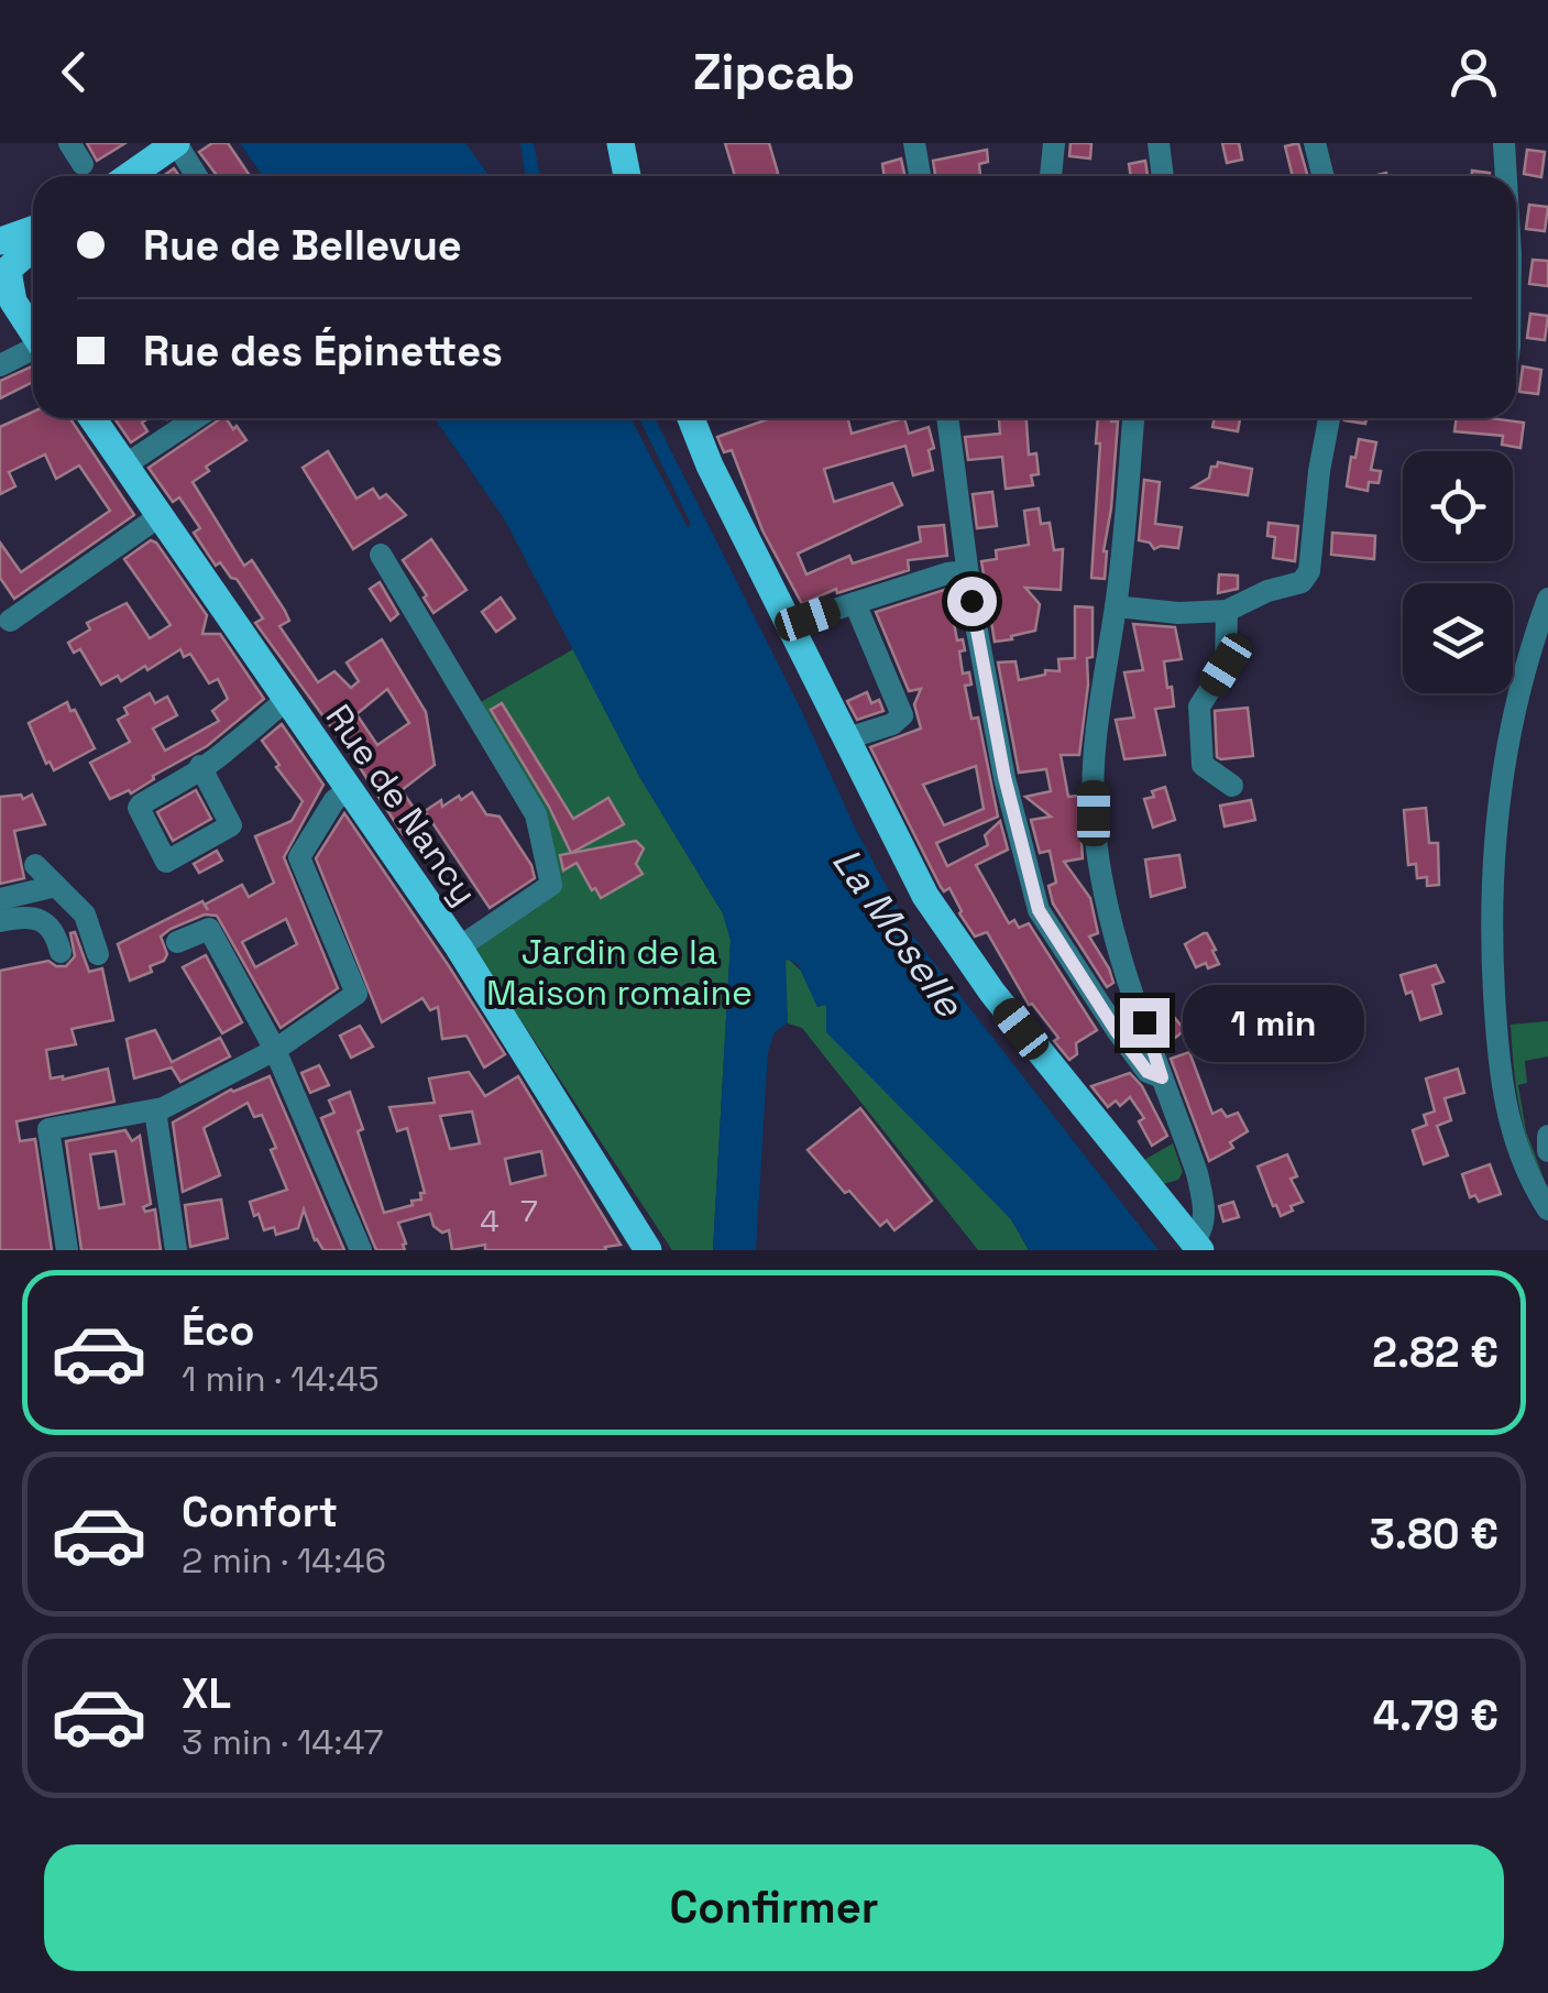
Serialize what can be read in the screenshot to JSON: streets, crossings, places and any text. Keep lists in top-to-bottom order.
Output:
{
  "streets": {
    "main road": ["Rue de Nancy"]
  },
  "water": ["La Moselle"],
  "parks": ["Jardin de la Maison romaine"],
  "house_numbers": ["7", "4"],
  "page": {
    "header": "Zipcab",
    "banner": ["Rue de Bellevue", "Rue des Épinettes"],
    "bubble": "1 min",
    "list": [
      {
        "name": "Éco",
        "note": "1 min · 14:45",
        "value": "2.82 €"
      },
      {
        "name": "Confort",
        "note": "2 min · 14:46",
        "value": "3.80 €"
      },
      {
        "name": "XL",
        "note": "3 min · 14:47",
        "value": "4.79 €"
      }
    ],
    "buttons": "Confirmer"
  }
}
